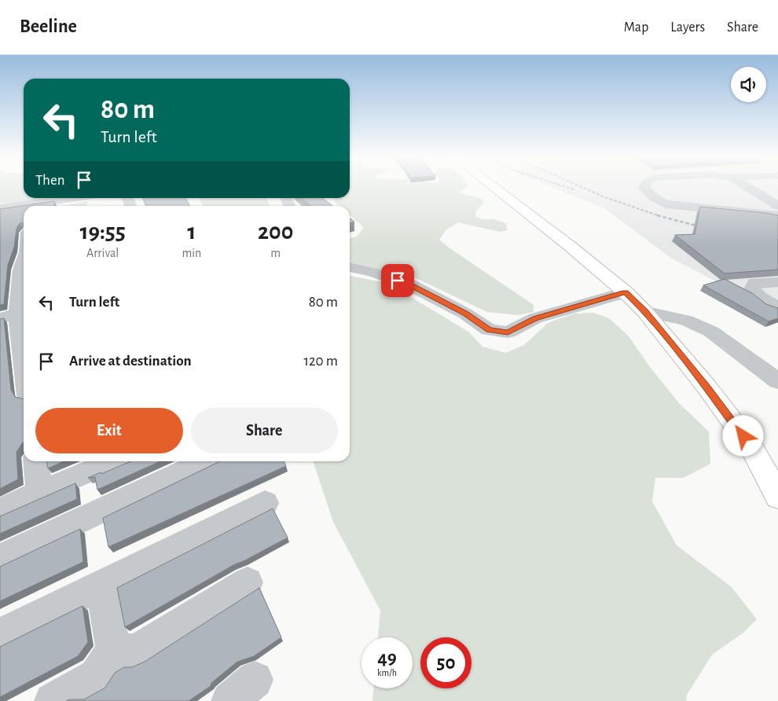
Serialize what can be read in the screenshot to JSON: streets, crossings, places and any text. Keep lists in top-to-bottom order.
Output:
{
  "page": {
    "header": "Beeline",
    "nav": ["Map", "Layers", "Share"],
    "turn": ["80 m", "Turn left"],
    "then": "Then",
    "eta": [
      "19:55",
      "Arrival",
      "1",
      "min",
      "200",
      "m"
    ],
    "list": [
      {
        "name": "Turn left",
        "value": "80 m"
      },
      {
        "name": "Arrive at destination",
        "value": "120 m"
      }
    ],
    "buttons": ["Exit", "Share"],
    "speed": "49 km/h",
    "limit": "50"
  }
}
